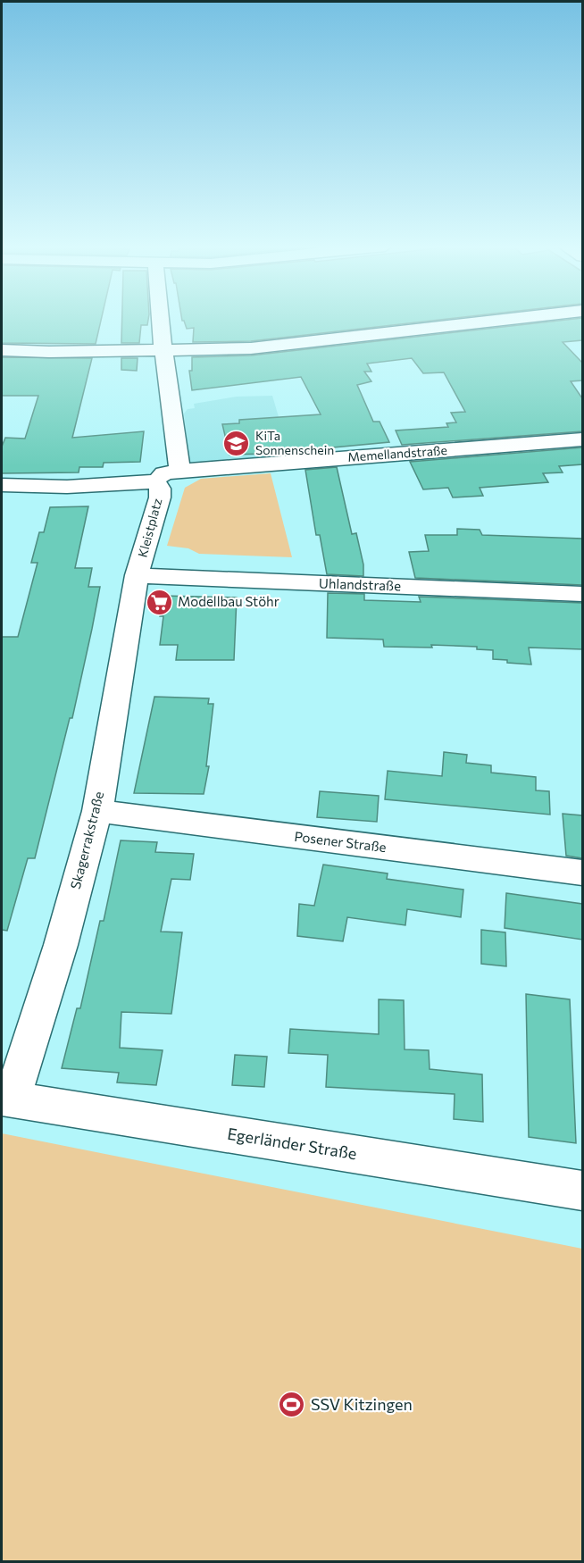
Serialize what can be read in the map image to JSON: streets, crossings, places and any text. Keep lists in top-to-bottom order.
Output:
{
  "streets": {
    "street": [
      "Memellandstraße",
      "Kleistplatz",
      "Uhlandstraße",
      "Skagerrakstraße",
      "Posener Straße",
      "Egerländer Straße"
    ]
  },
  "crossings": [
    ["Kleistplatz", "Uhlandstraße"],
    ["Kleistplatz", "Skagerrakstraße"],
    ["Uhlandstraße", "Skagerrakstraße"],
    ["Skagerrakstraße", "Posener Straße"],
    ["Skagerrakstraße", "Egerländer Straße"]
  ],
  "places": {
    "school or university": ["KiTa Sonnenschein"],
    "supermarket": ["Modellbau Stöhr"],
    "sports": ["SSV Kitzingen"]
  }
}
